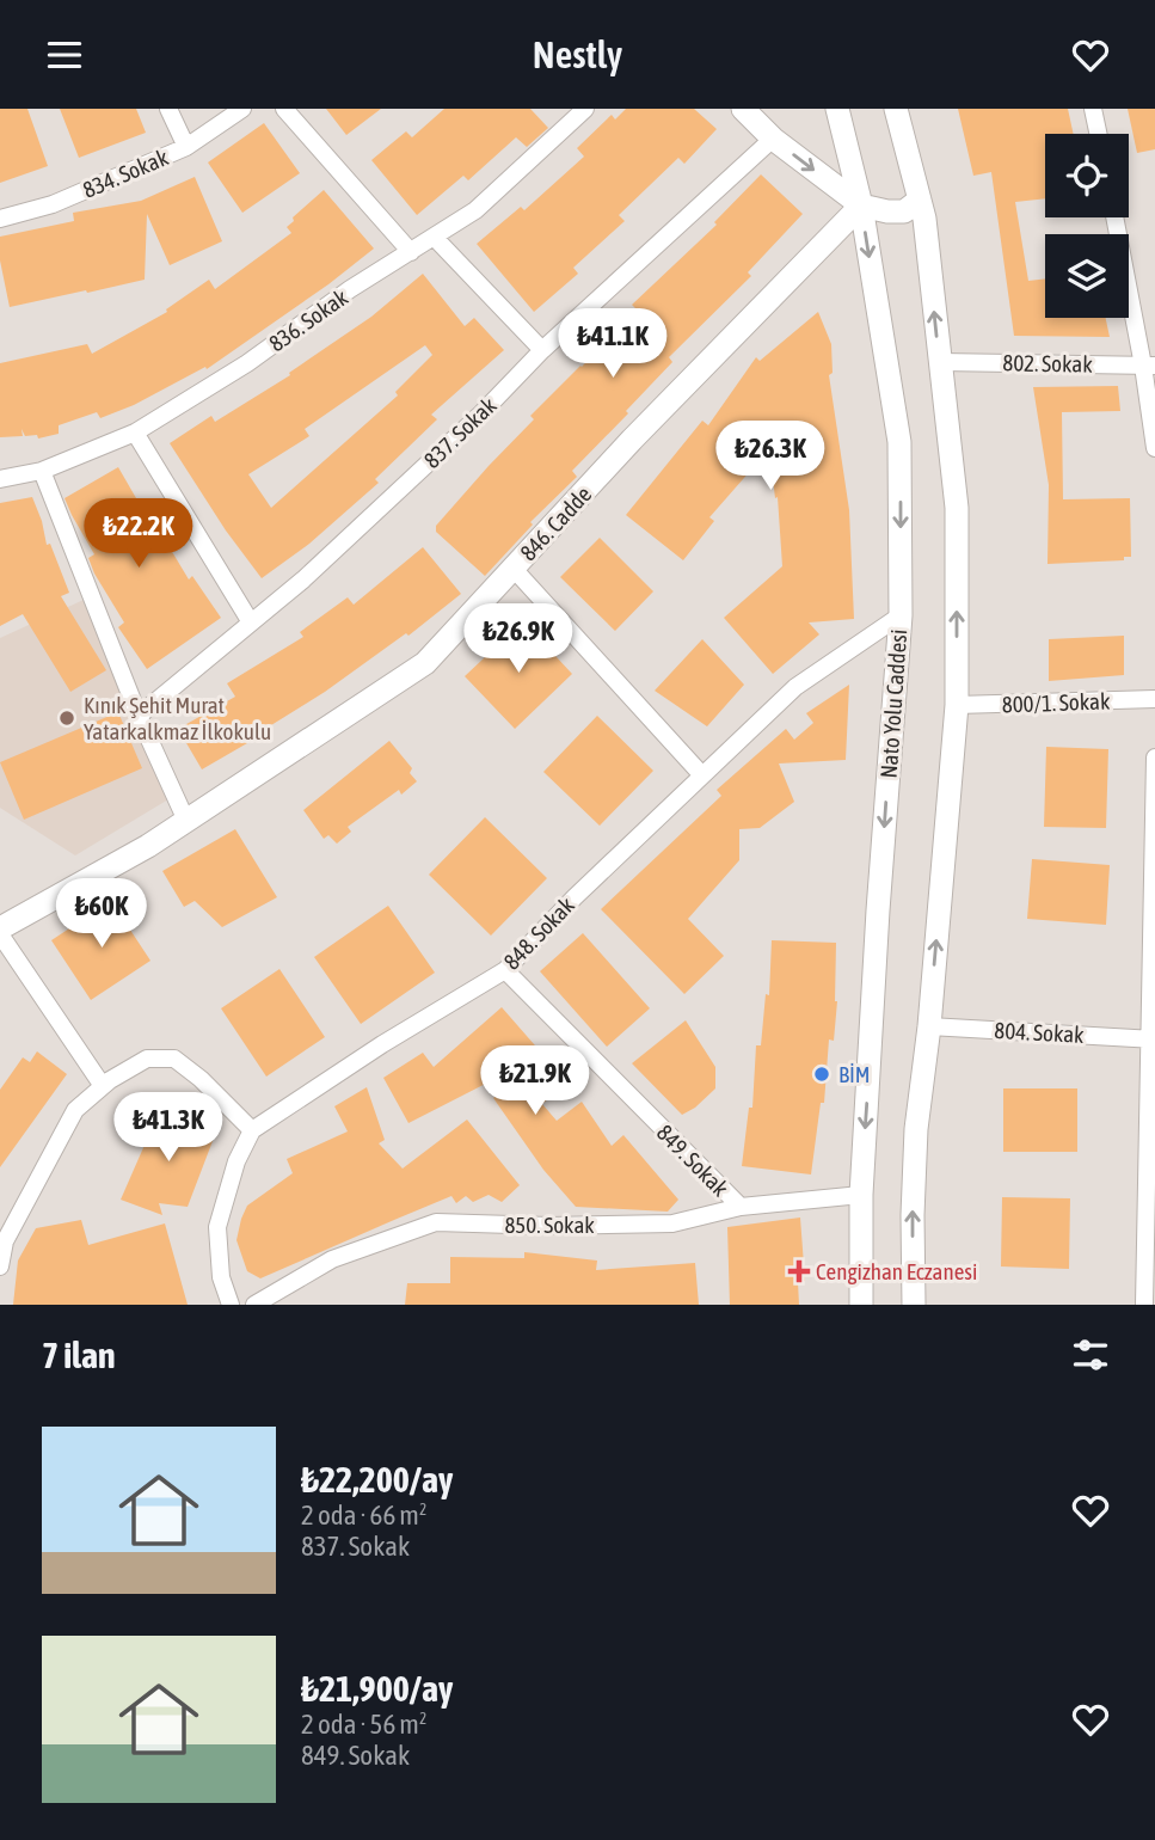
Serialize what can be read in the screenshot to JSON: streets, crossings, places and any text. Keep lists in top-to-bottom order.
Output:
{
  "streets": {
    "main road": ["846. Cadde", "Nato Yolu Caddesi"],
    "street": [
      "834. Sokak",
      "836. Sokak",
      "802. Sokak",
      "837. Sokak",
      "800/1. Sokak",
      "848. Sokak",
      "804. Sokak",
      "849. Sokak",
      "850. Sokak"
    ]
  },
  "crossings": [
    ["846. Cadde", "Nato Yolu Caddesi"],
    ["Nato Yolu Caddesi", "848. Sokak"],
    ["Nato Yolu Caddesi", "850. Sokak"],
    ["848. Sokak", "849. Sokak"],
    ["849. Sokak", "850. Sokak"]
  ],
  "places": {
    "other": ["Kınık Şehit Murat Yatarkalkmaz İlkokulu", "BİM"],
    "health": ["Cengizhan Eczanesi"]
  },
  "page": {
    "header": "Nestly",
    "price": [
      "₺41.1K",
      "₺26.3K",
      "₺22.2K",
      "₺26.9K",
      "₺60K",
      "₺21.9K",
      "₺41.3K"
    ],
    "heading": "7 ilan",
    "list": [
      {
        "name": "₺22,200/ay",
        "note": "2 oda · 66 m² · 837. Sokak"
      },
      {
        "name": "₺21,900/ay",
        "note": "2 oda · 56 m² · 849. Sokak"
      }
    ]
  }
}
